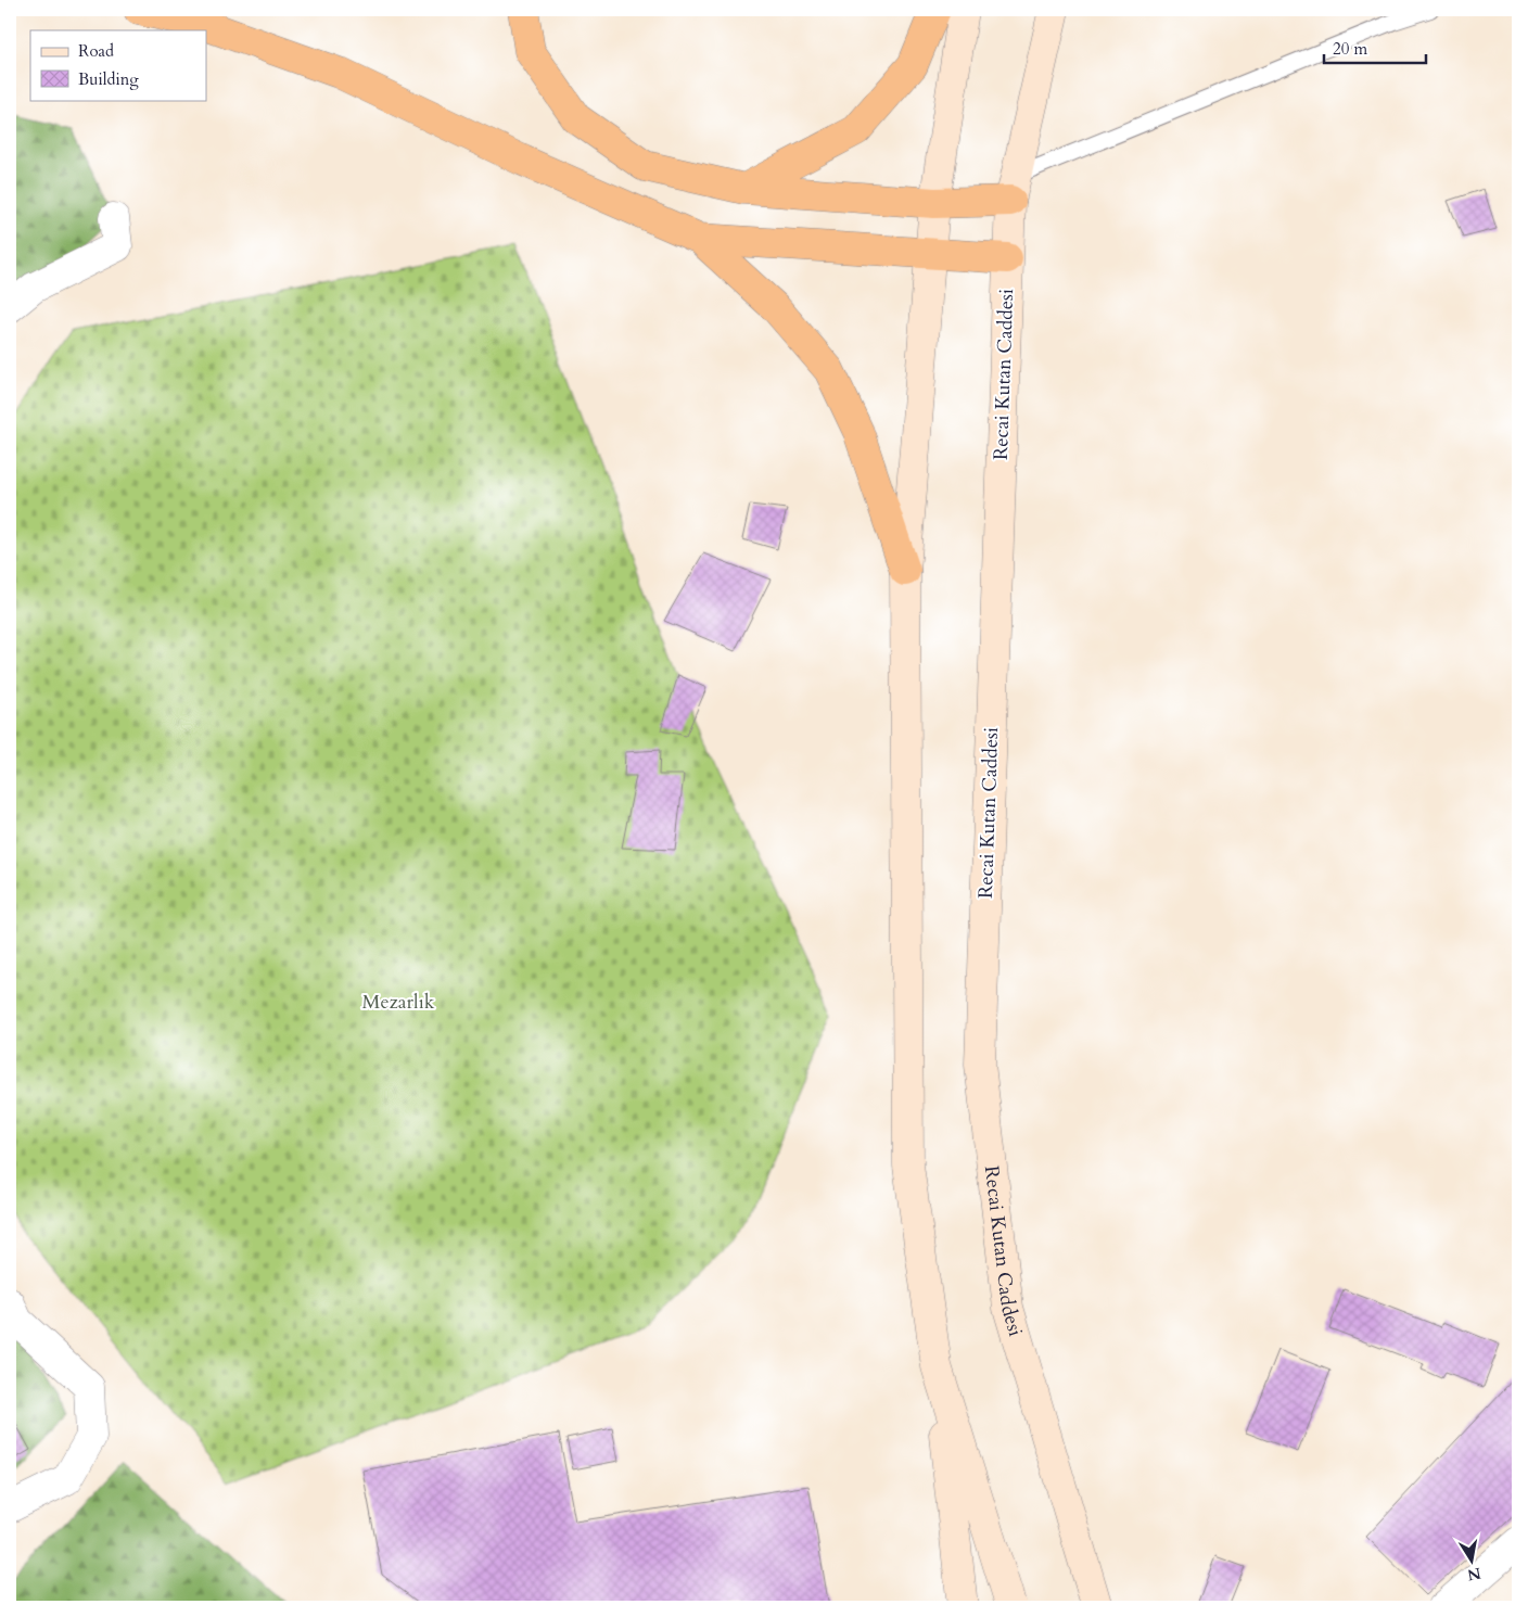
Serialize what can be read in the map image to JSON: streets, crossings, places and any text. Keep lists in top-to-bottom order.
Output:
{
  "streets": {
    "main road": ["Recai Kutan Caddesi"]
  },
  "parks": ["Mezarlık"],
  "legend": ["Road", "Building"],
  "scale_bar": "20 m",
  "north": "bottom"
}
